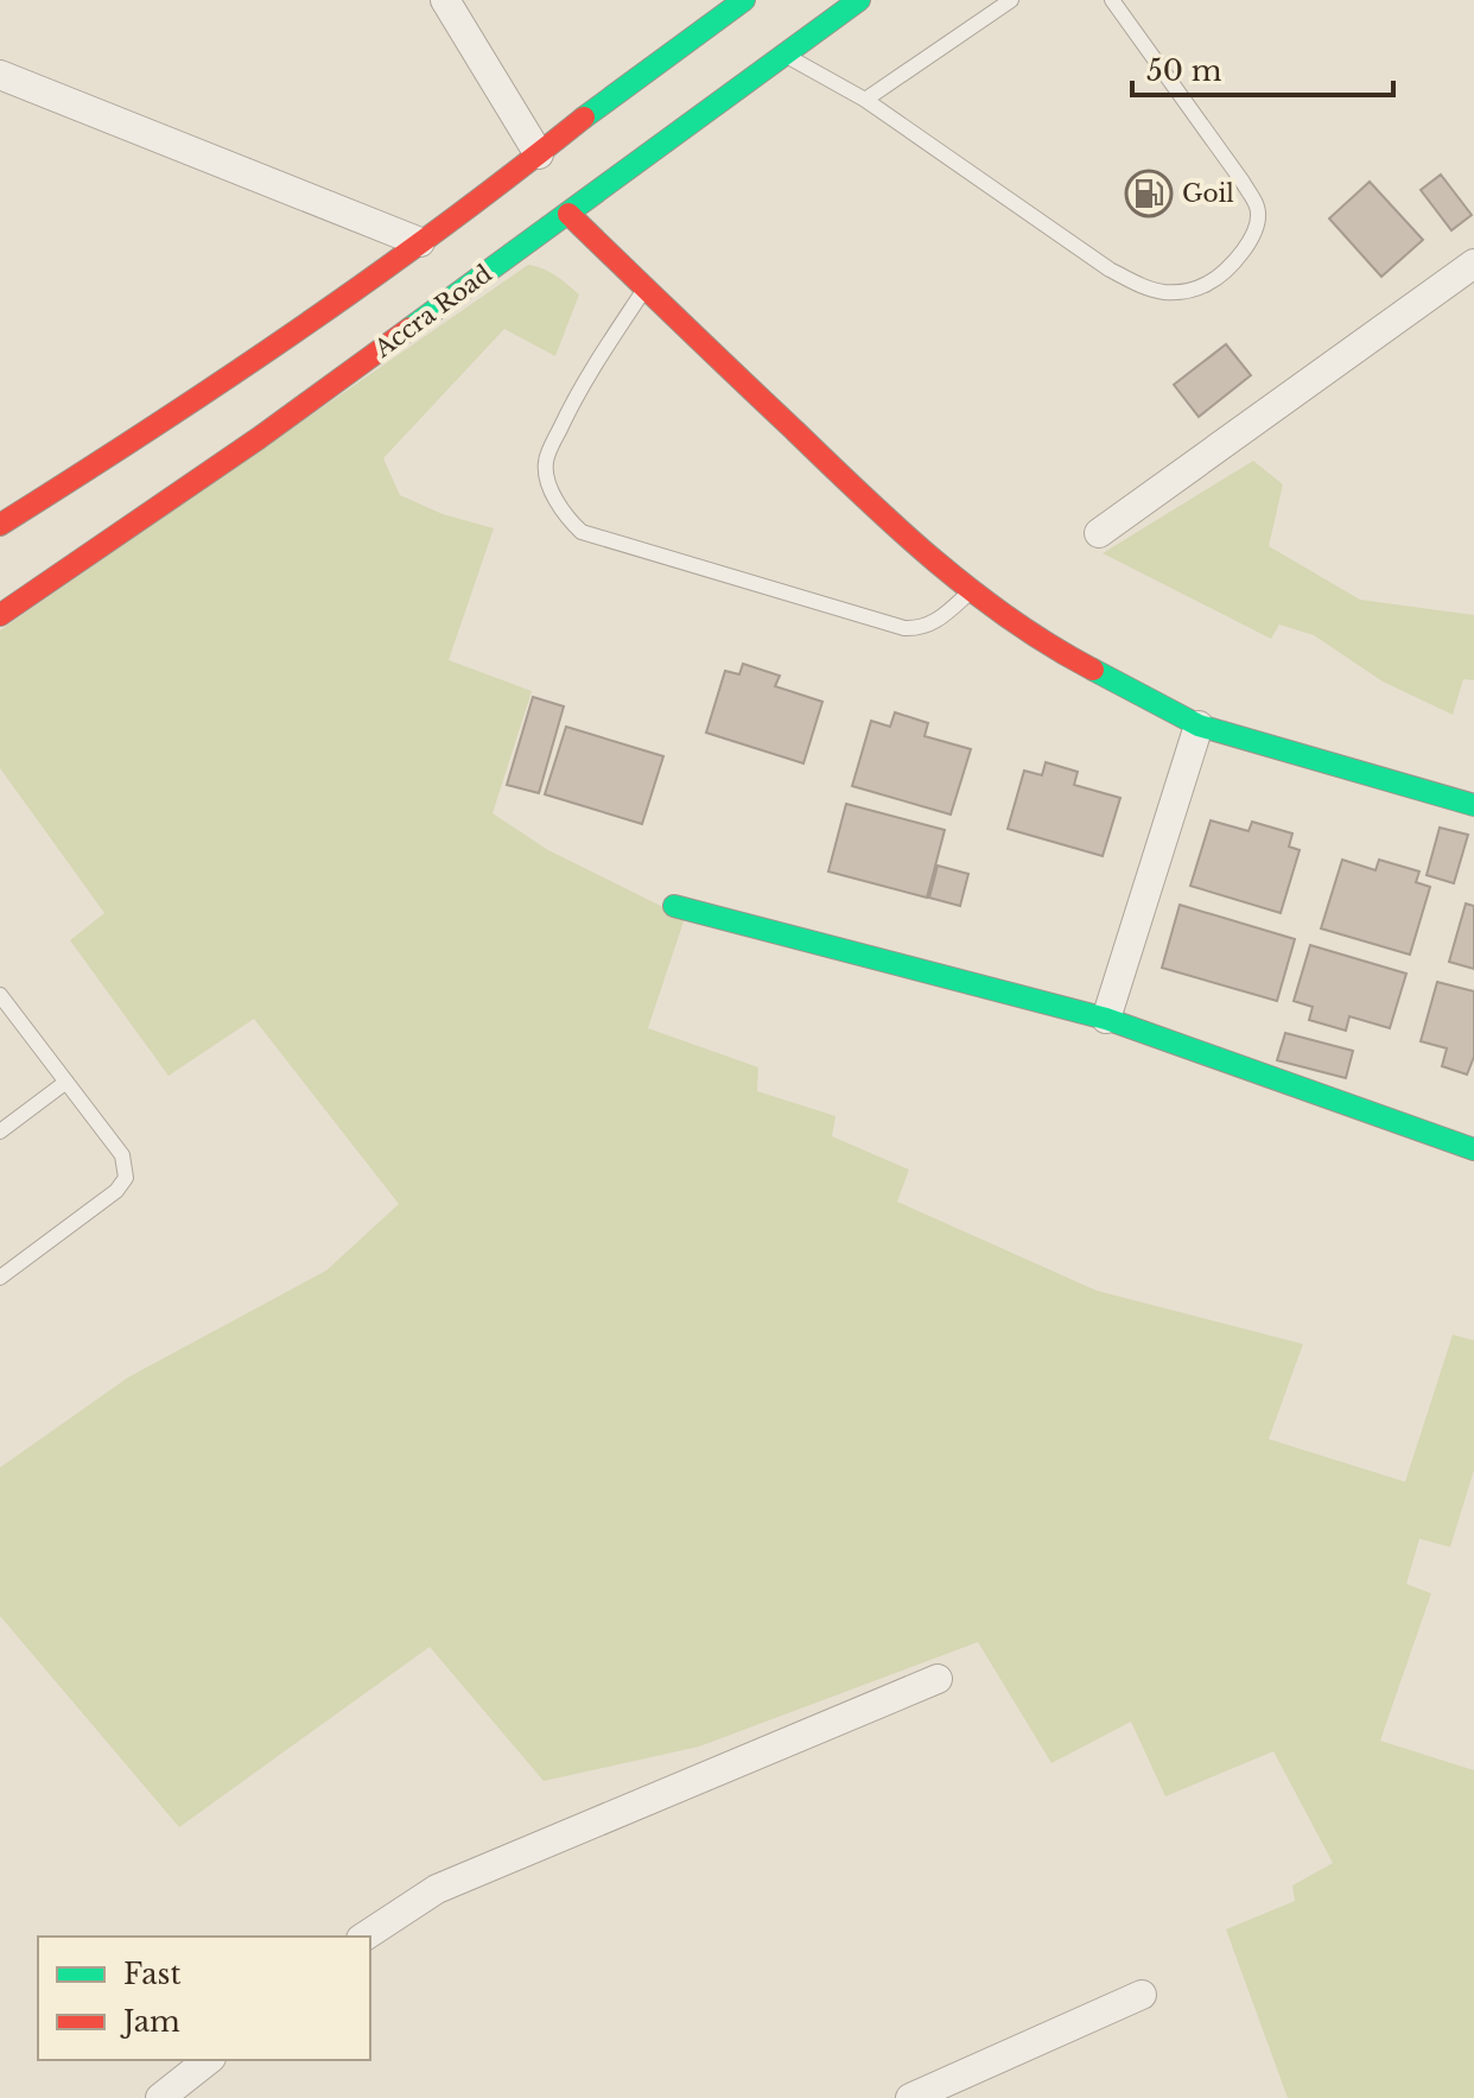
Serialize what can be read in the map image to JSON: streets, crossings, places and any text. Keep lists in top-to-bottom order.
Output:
{
  "streets": {
    "main road": ["Accra Road"]
  },
  "places": {
    "fuel station": ["Goil"]
  },
  "legend": ["Fast", "Jam"],
  "scale_bar": "50 m"
}
